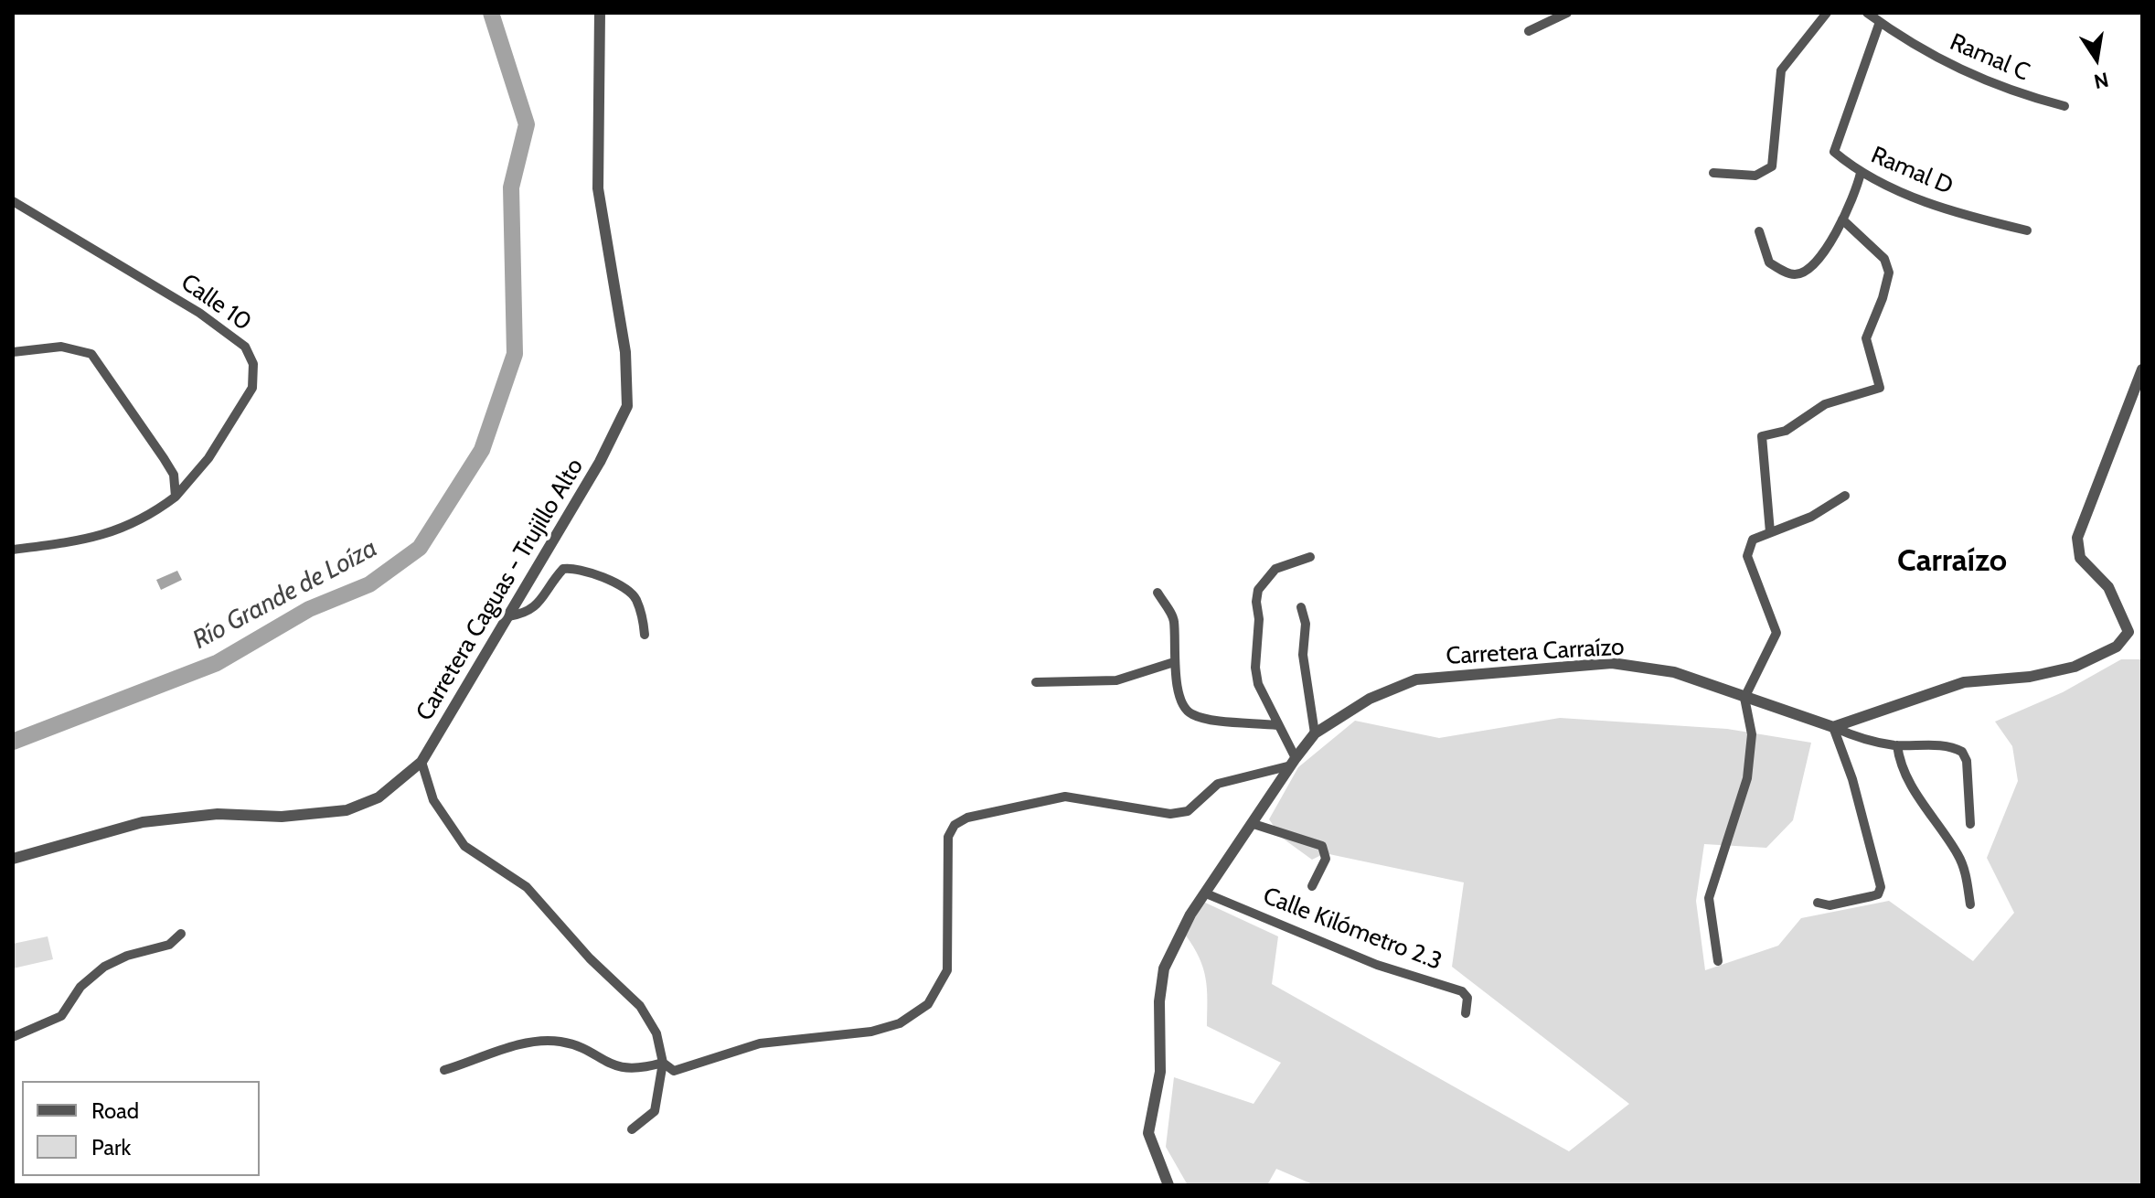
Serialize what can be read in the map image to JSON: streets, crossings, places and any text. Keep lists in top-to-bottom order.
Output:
{
  "streets": {
    "street": [
      "Ramal C",
      "Ramal D",
      "Calle 10",
      "Carretera Caguas - Trujillo Alto",
      "Carretera Carraízo",
      "Calle Kilómetro 2.3"
    ]
  },
  "crossings": [
    ["Ramal C", "Ramal D"],
    ["Carretera Carraízo", "Calle Kilómetro 2.3"]
  ],
  "districts": ["Carraízo"],
  "water": ["Río Grande de Loíza"],
  "legend": ["Road", "Park"],
  "north": "bottom"
}
